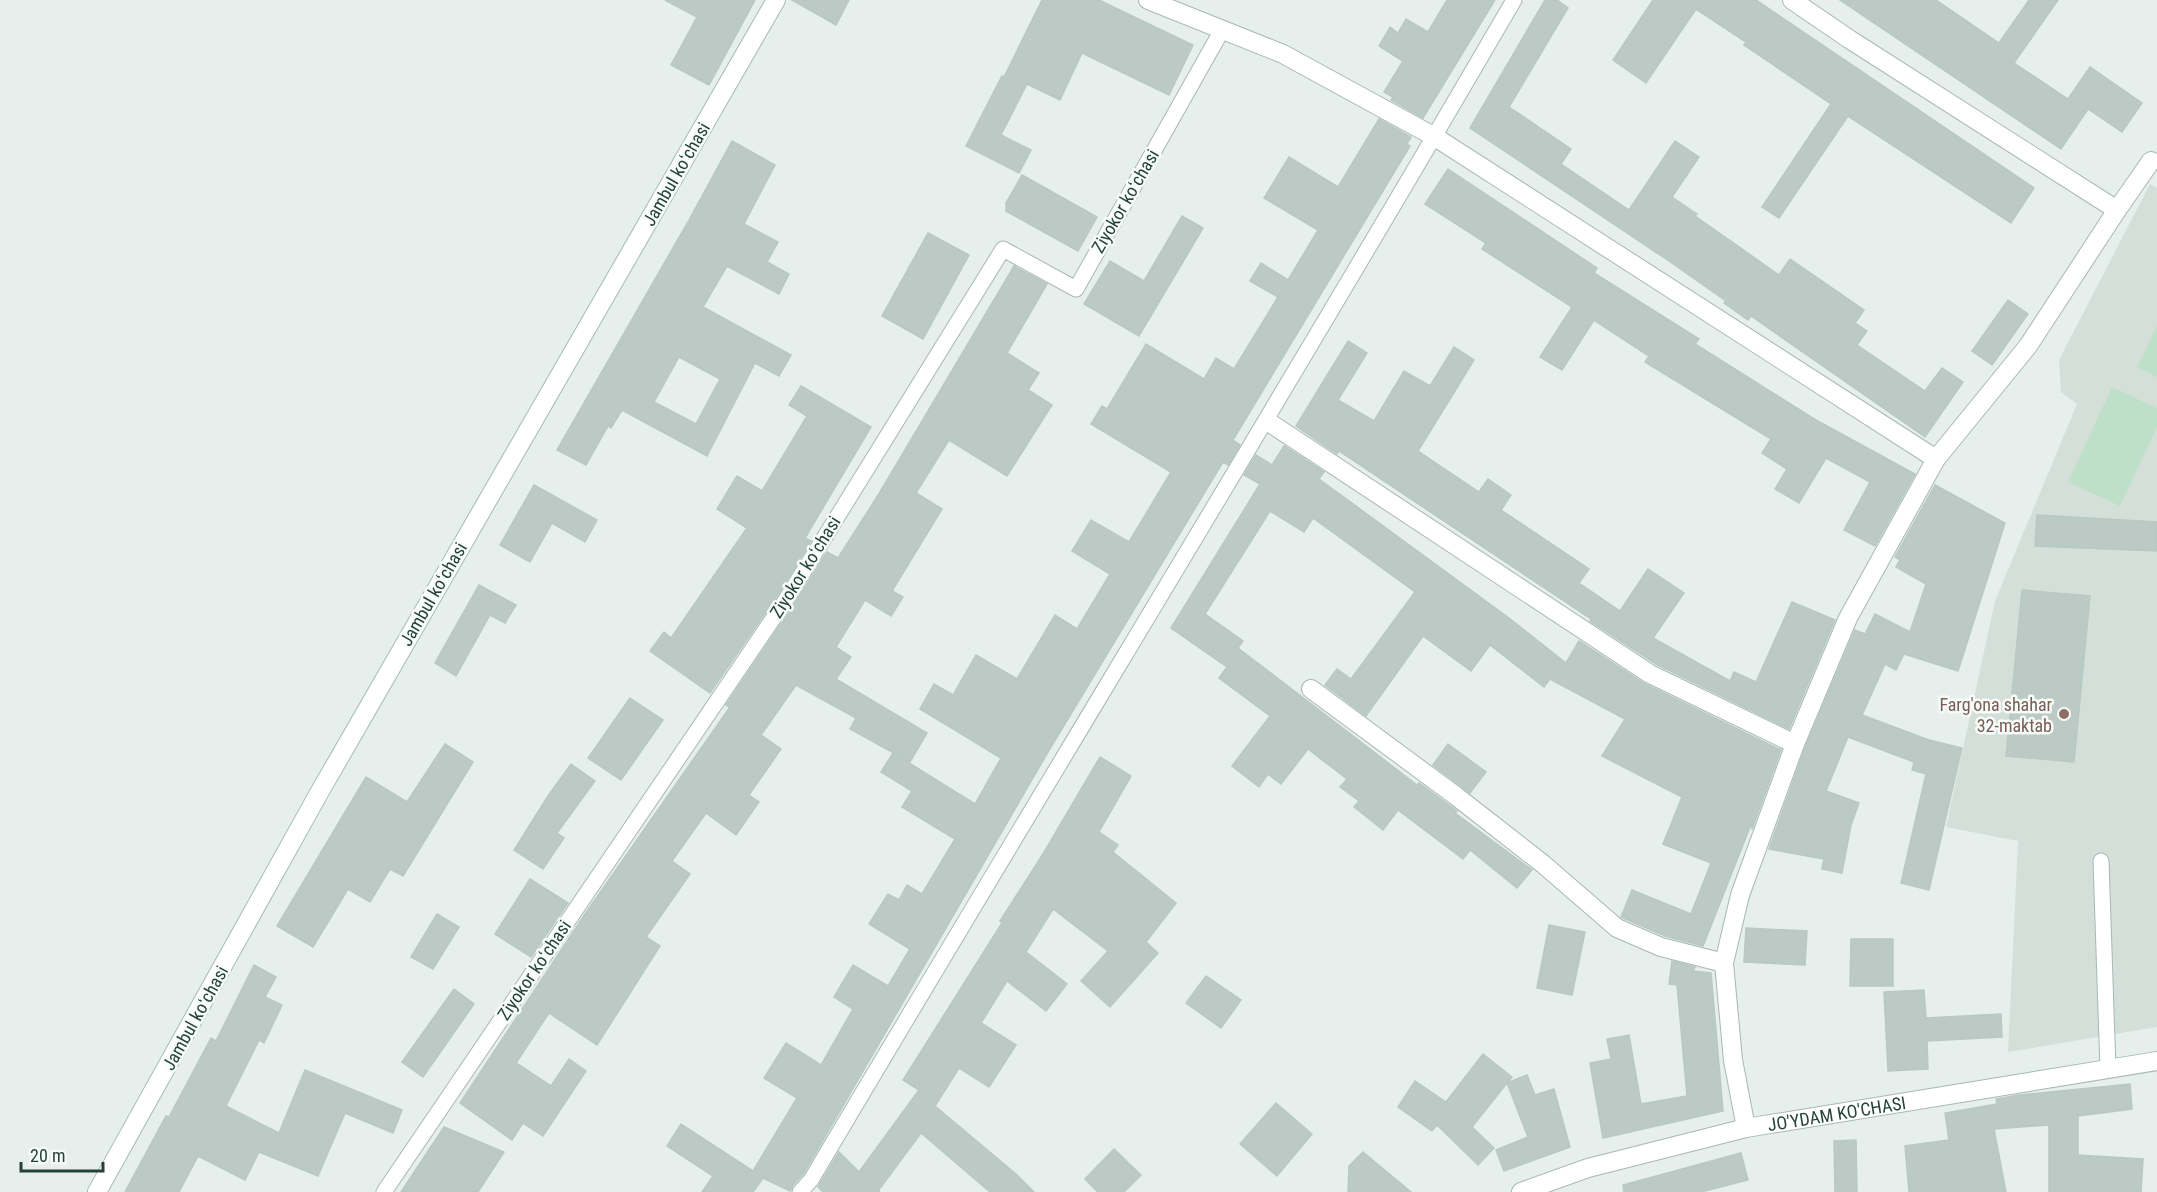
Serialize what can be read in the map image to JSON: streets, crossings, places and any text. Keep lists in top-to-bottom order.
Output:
{
  "streets": {
    "street": ["Jambul koʻchasi", "JO'YDAM KO'CHASI"],
    "lane": ["Ziyokor koʻchasi"]
  },
  "places": ["Farg'ona shahar 32-maktab"],
  "scale_bar": "20 m"
}
